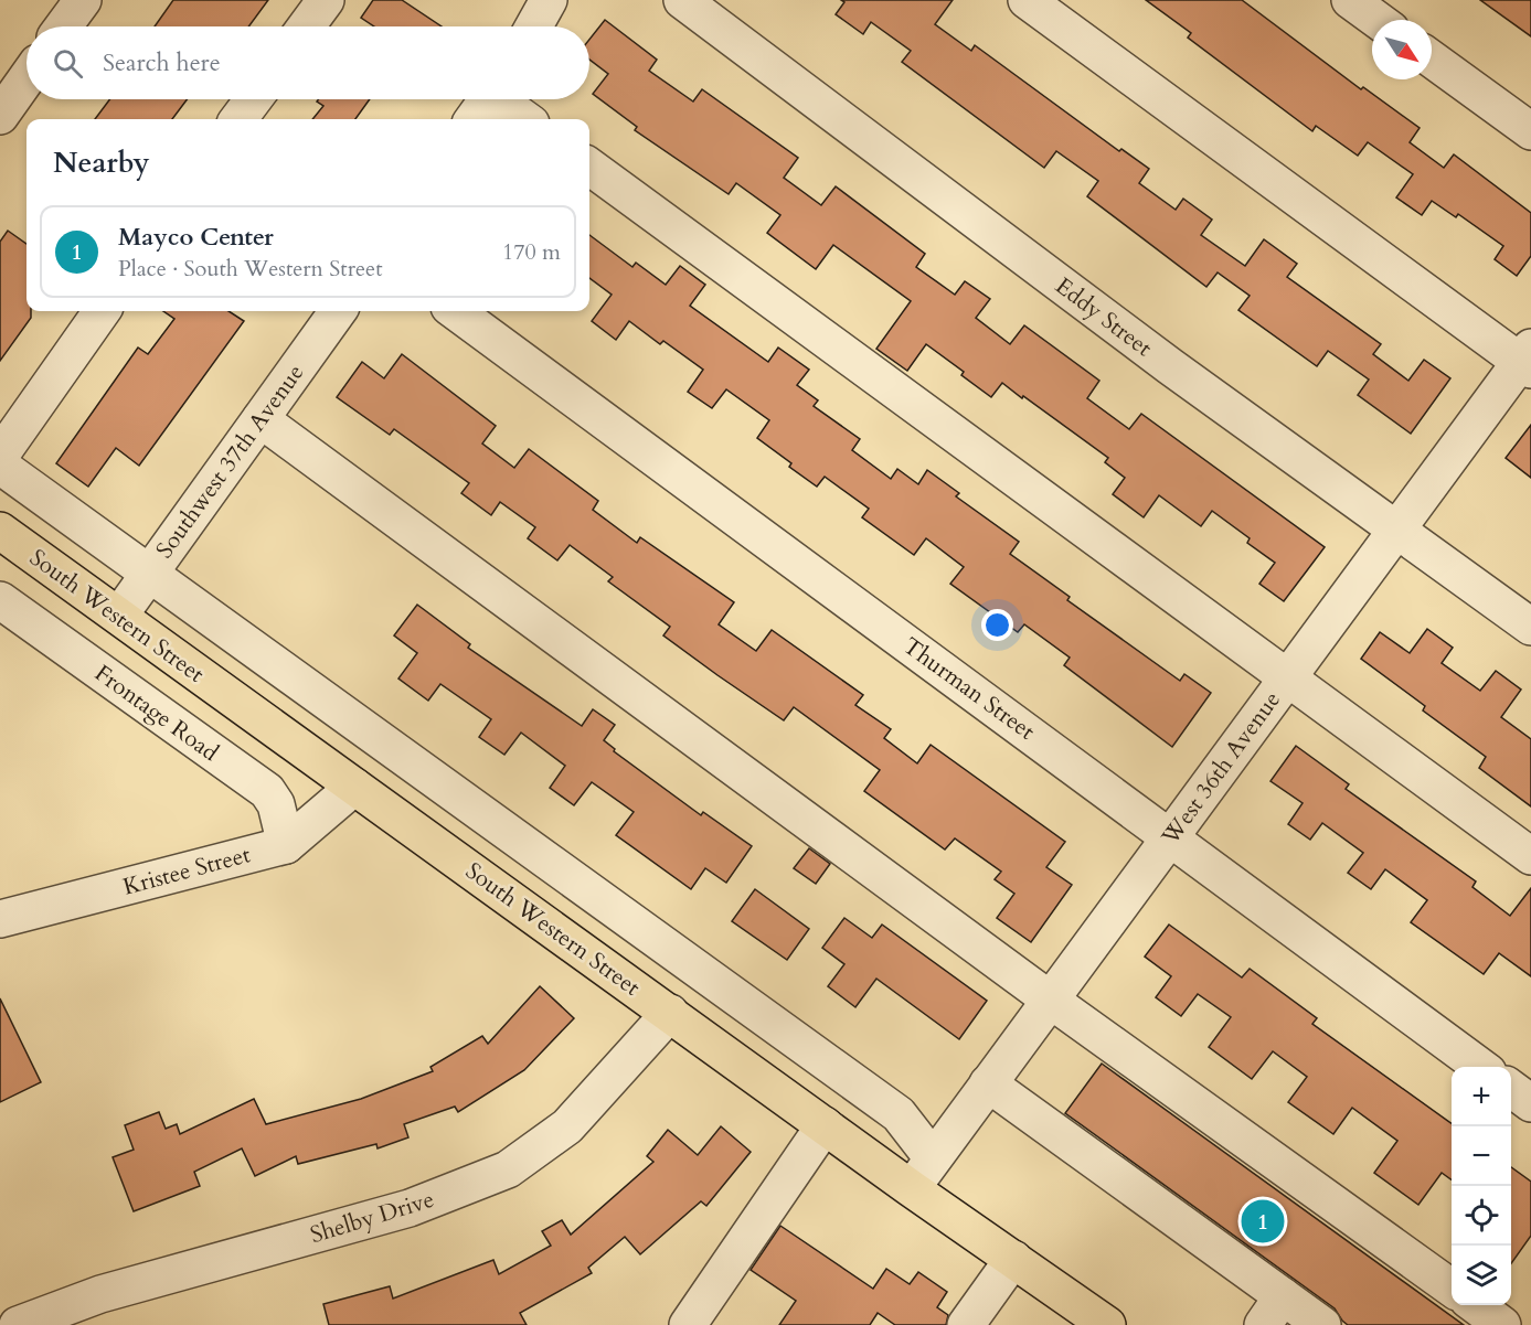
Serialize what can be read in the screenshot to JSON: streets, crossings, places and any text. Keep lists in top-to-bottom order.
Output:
{
  "streets": {
    "main road": ["South Western Street"],
    "street": [
      "Eddy Street",
      "Southwest 37th Avenue",
      "Thurman Street",
      "Frontage Road",
      "West 36th Avenue",
      "Kristee Street",
      "Shelby Drive"
    ]
  },
  "crossings": [
    ["Eddy Street", "West 36th Avenue"],
    ["Southwest 37th Avenue", "South Western Street"],
    ["South Western Street", "West 36th Avenue"],
    ["South Western Street", "Kristee Street"],
    ["South Western Street", "Shelby Drive"],
    ["Thurman Street", "West 36th Avenue"],
    ["Frontage Road", "Kristee Street"]
  ],
  "north": "bottom right",
  "page": {
    "search": "Search here",
    "heading": "Nearby",
    "list": [
      {
        "mark": "1",
        "name": "Mayco Center",
        "note": "Place · South Western Street",
        "value": "170 m"
      }
    ],
    "map_buttons": ["+", "−"],
    "pins": "1"
  }
}
